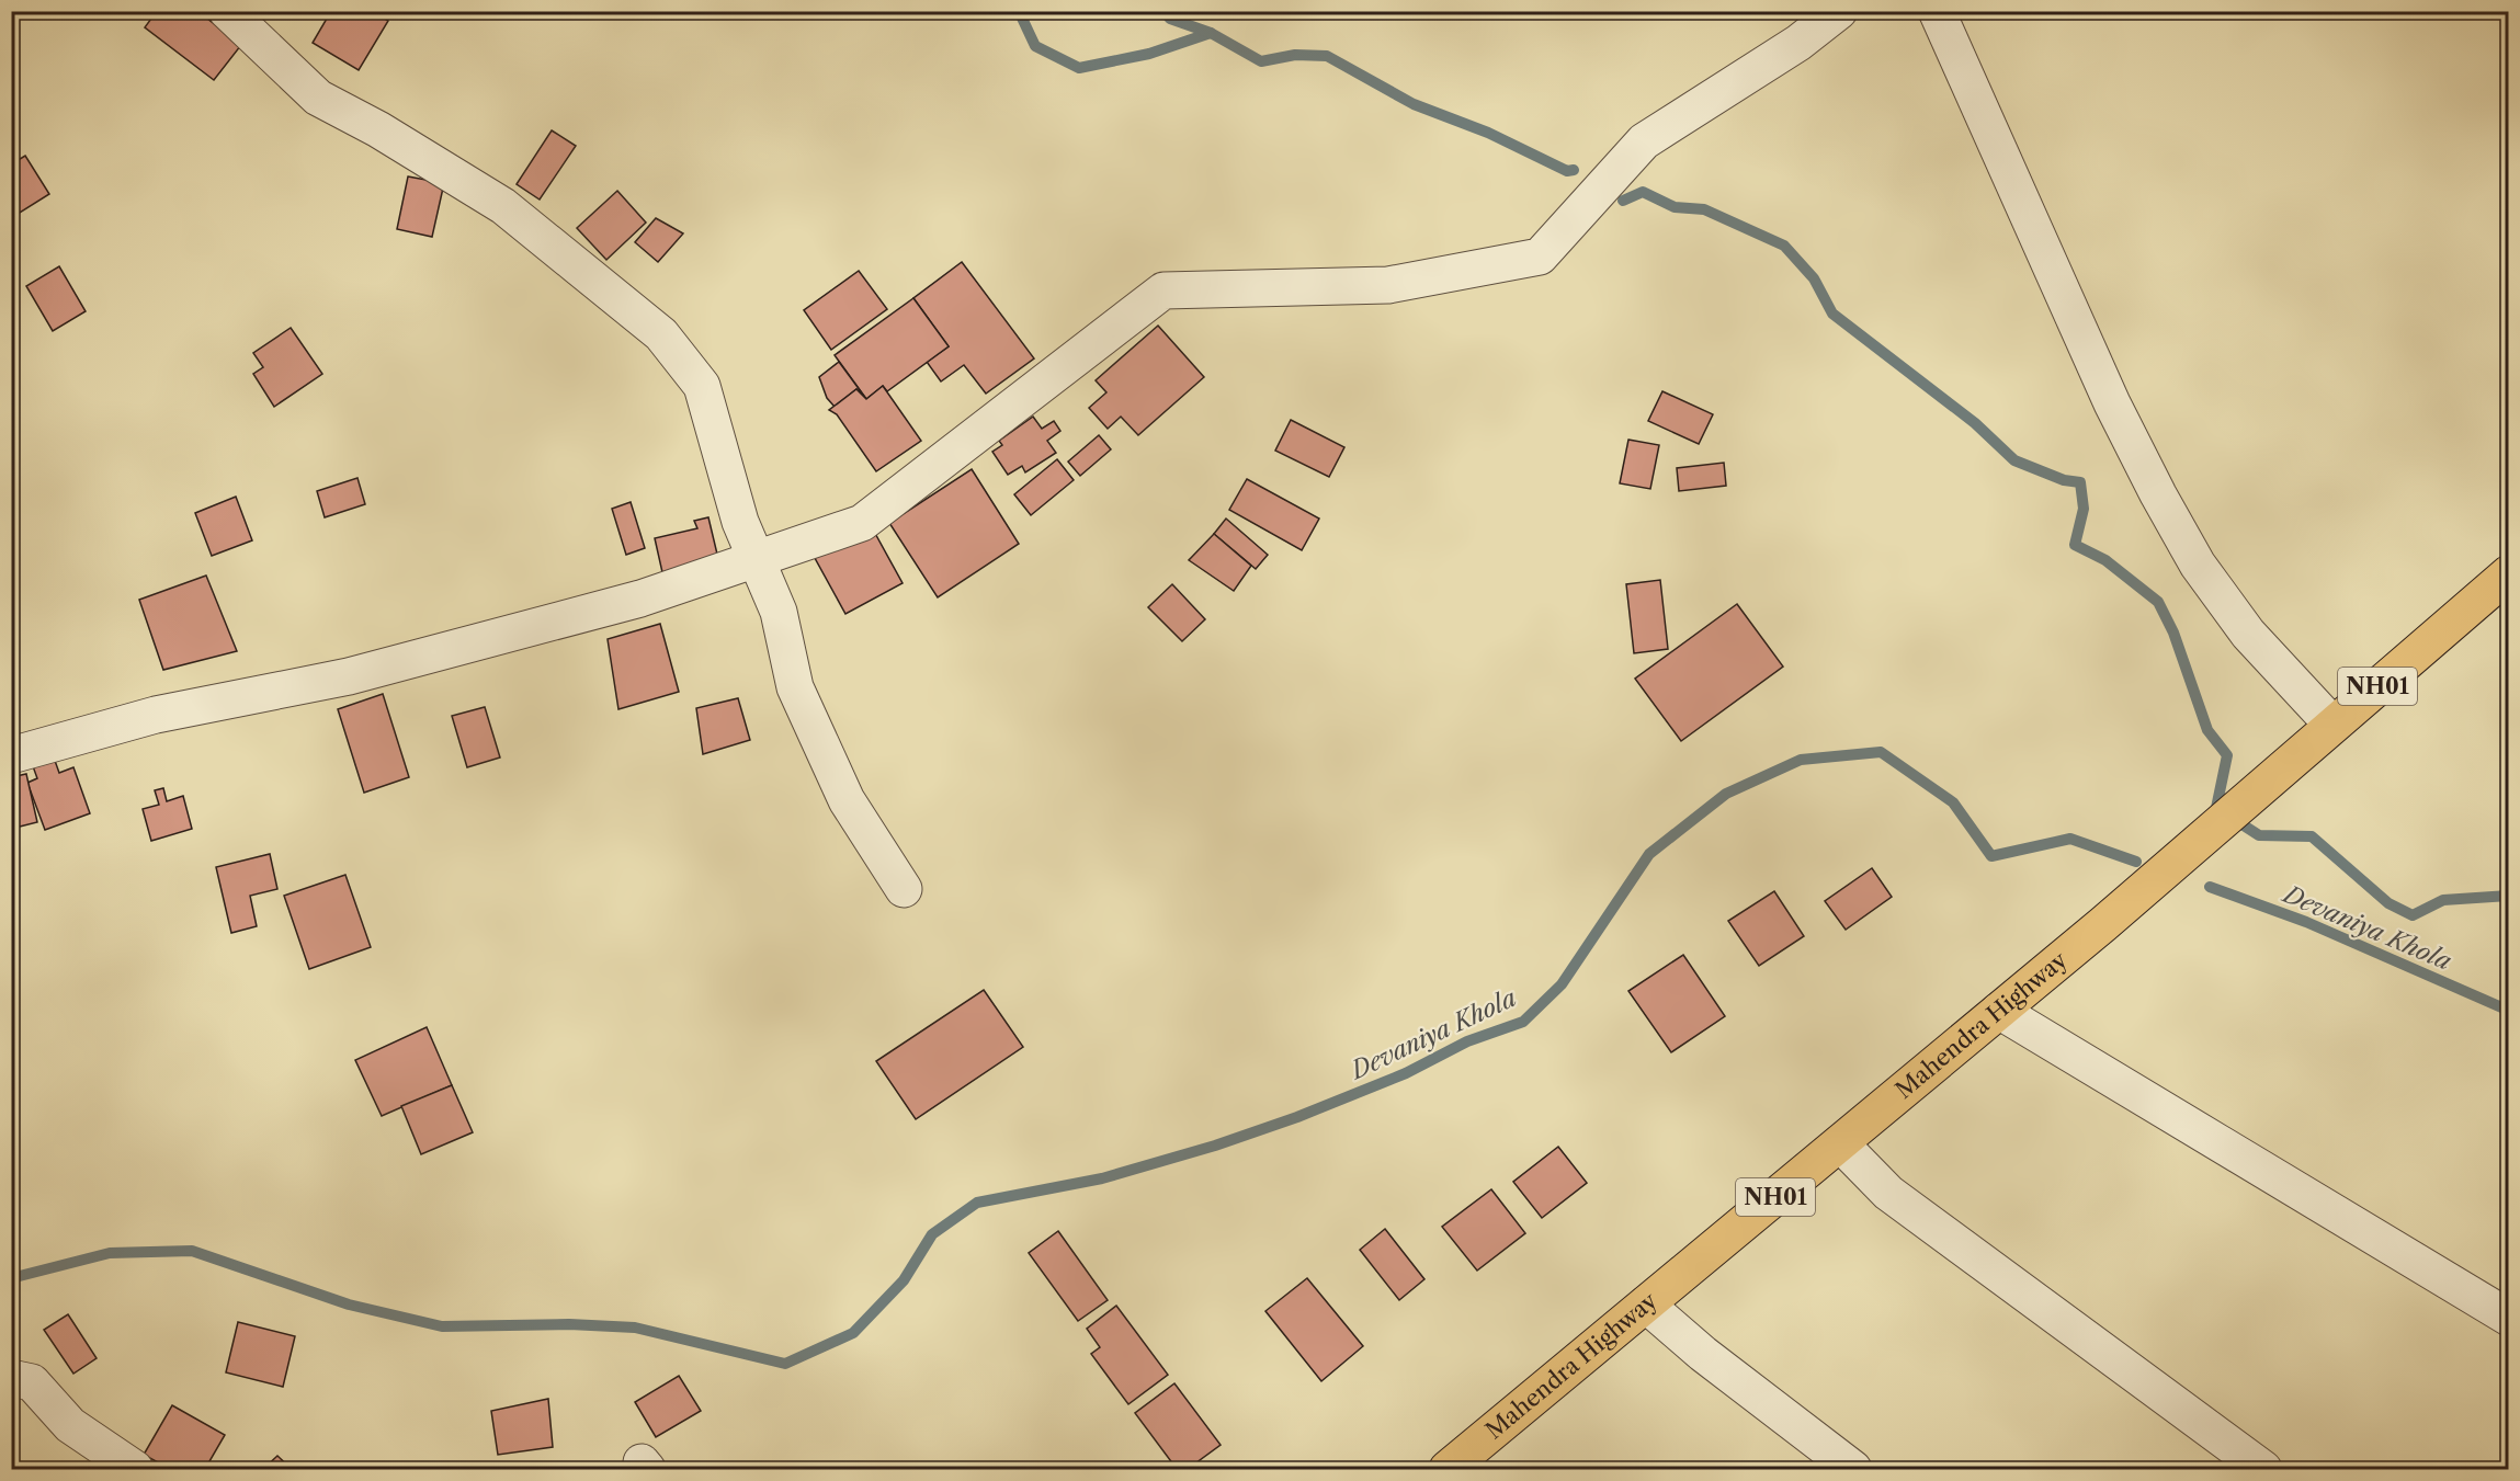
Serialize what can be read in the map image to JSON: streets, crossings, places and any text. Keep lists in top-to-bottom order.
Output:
{
  "streets": {
    "highway": ["NH01", "Mahendra Highway"]
  },
  "water": ["Devaniya Khola"]
}
